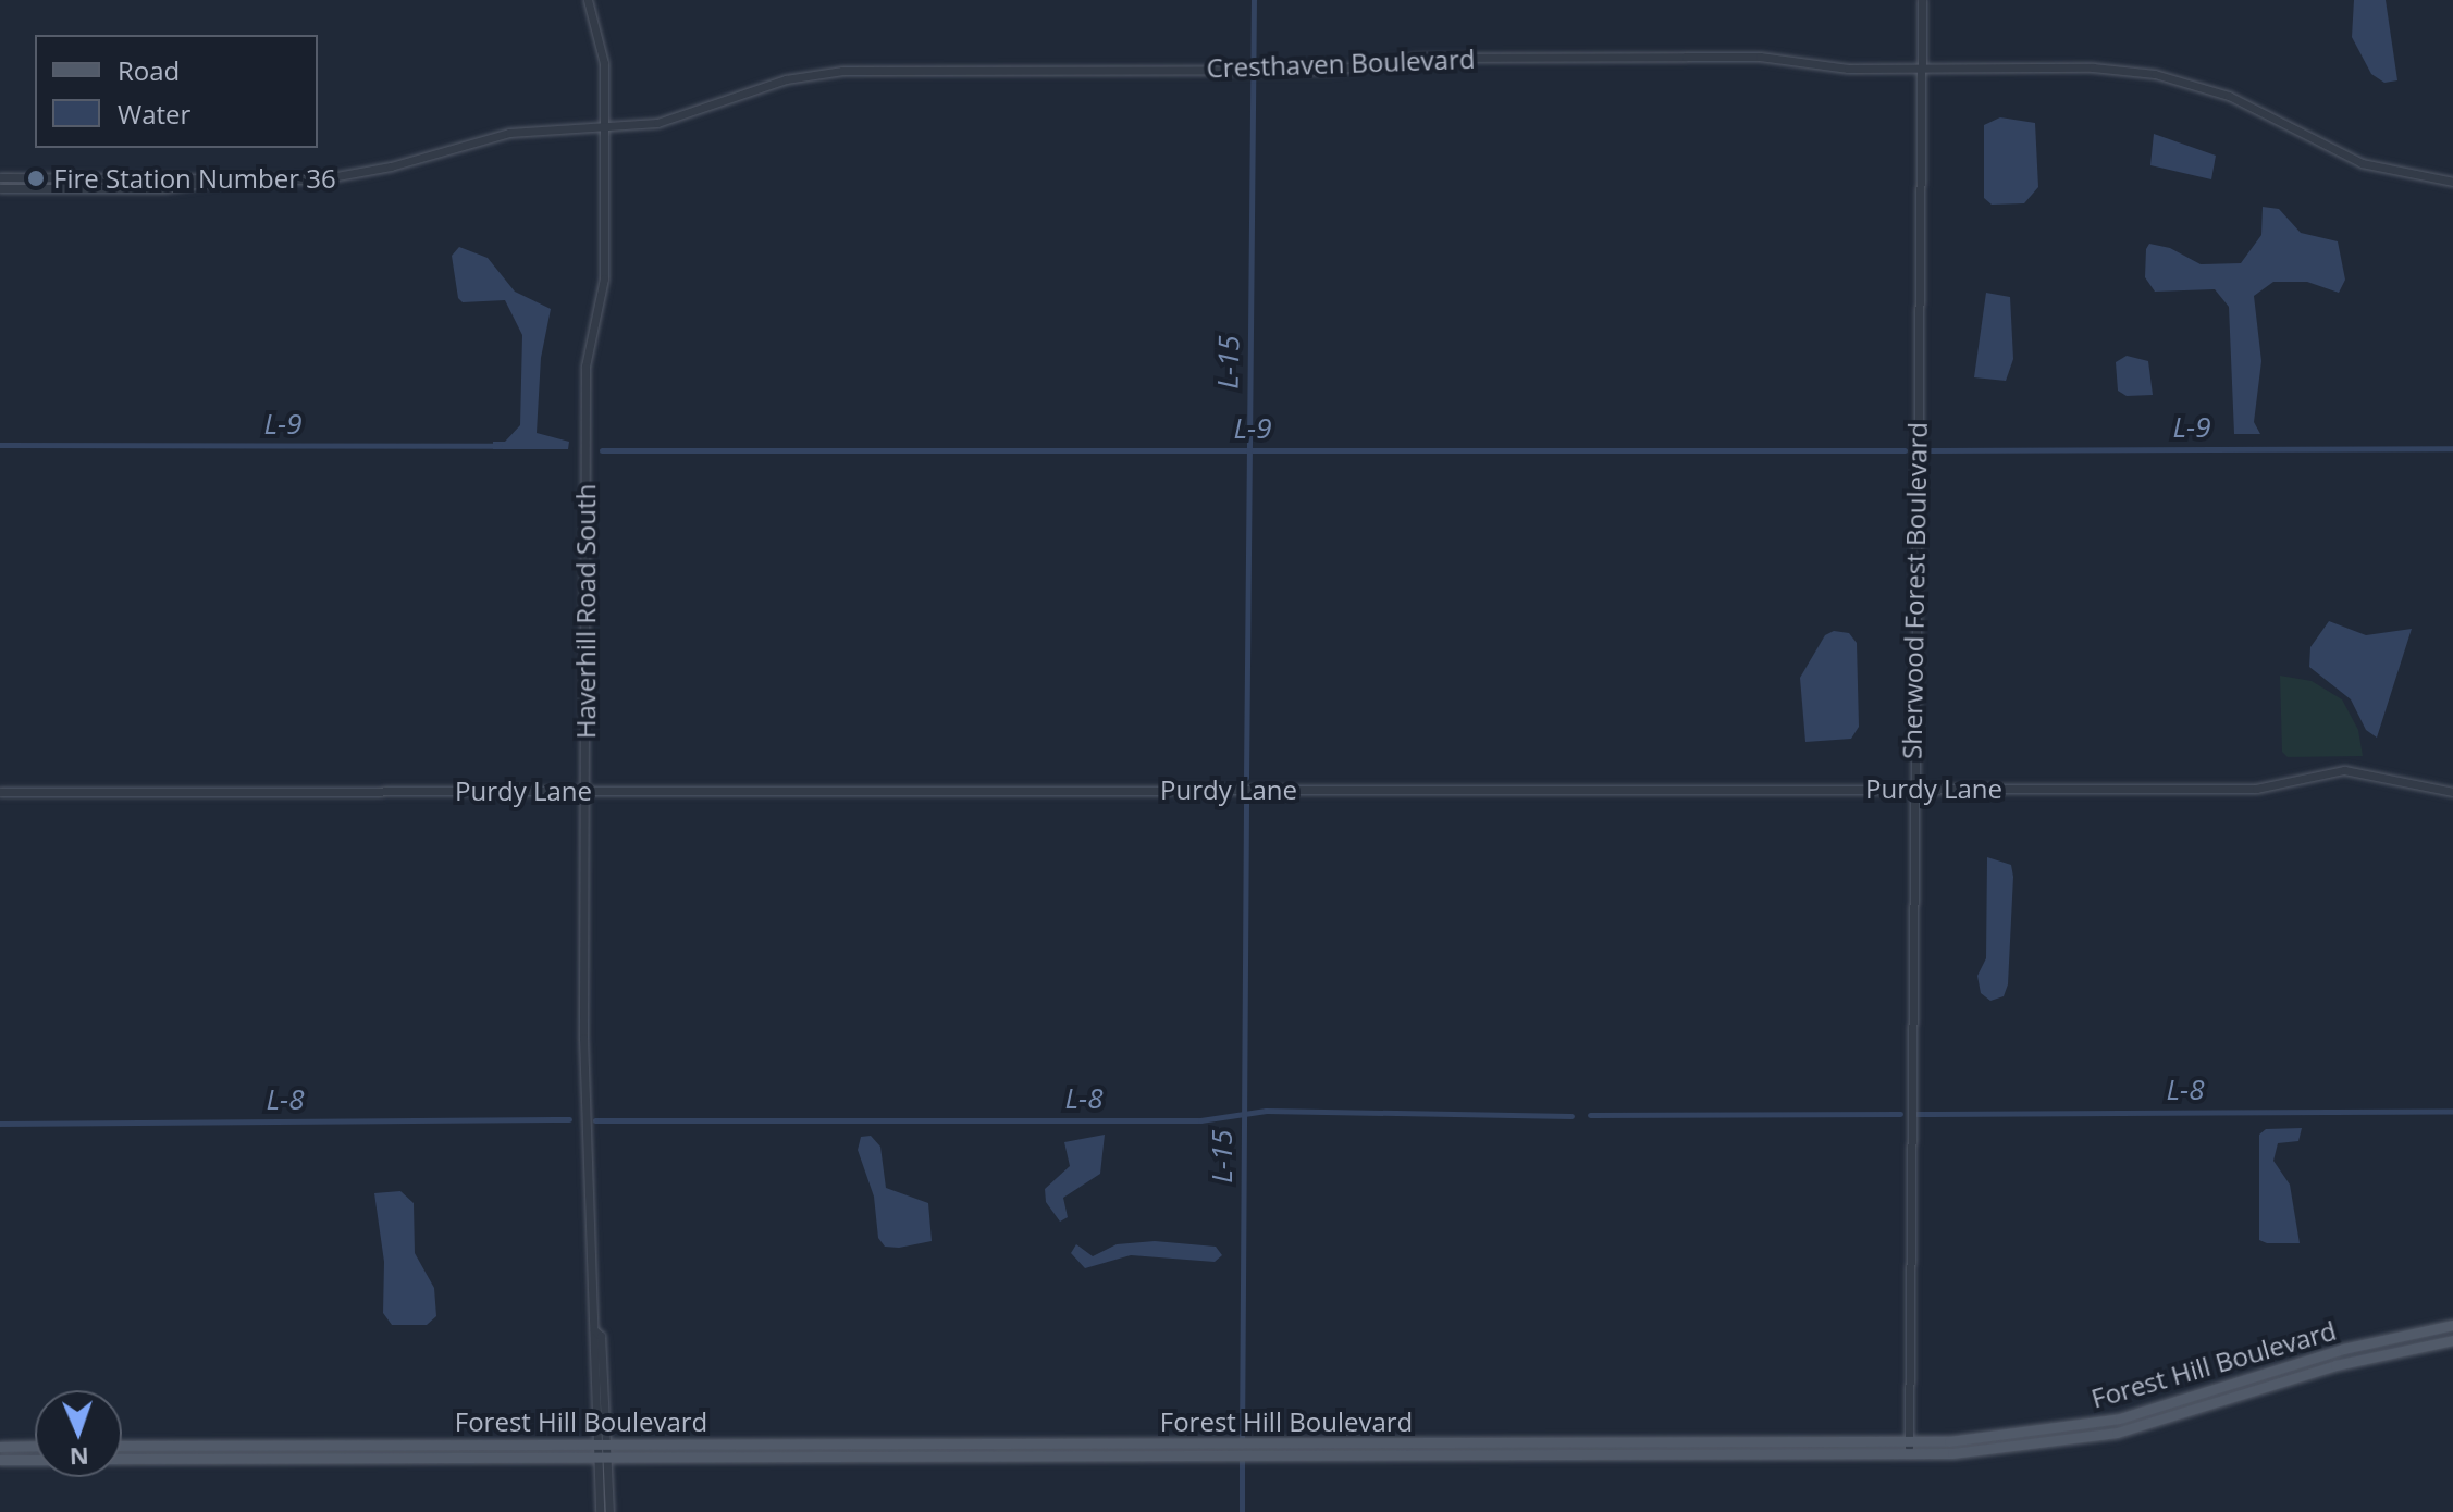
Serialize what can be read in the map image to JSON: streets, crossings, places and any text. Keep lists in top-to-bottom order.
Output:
{
  "streets": {
    "main road": ["Forest Hill Boulevard"],
    "street": [
      "Cresthaven Boulevard",
      "Sherwood Forest Boulevard",
      "Haverhill Road South",
      "Purdy Lane"
    ]
  },
  "crossings": [
    ["Cresthaven Boulevard", "Sherwood Forest Boulevard"],
    ["Cresthaven Boulevard", "Haverhill Road South"],
    ["Sherwood Forest Boulevard", "Purdy Lane"],
    ["Sherwood Forest Boulevard", "Forest Hill Boulevard"],
    ["Haverhill Road South", "Purdy Lane"],
    ["Haverhill Road South", "Forest Hill Boulevard"]
  ],
  "water": ["L-15", "L-9", "L-8"],
  "places": ["Fire Station Number 36"],
  "legend": ["Road", "Water"],
  "north": "bottom"
}
